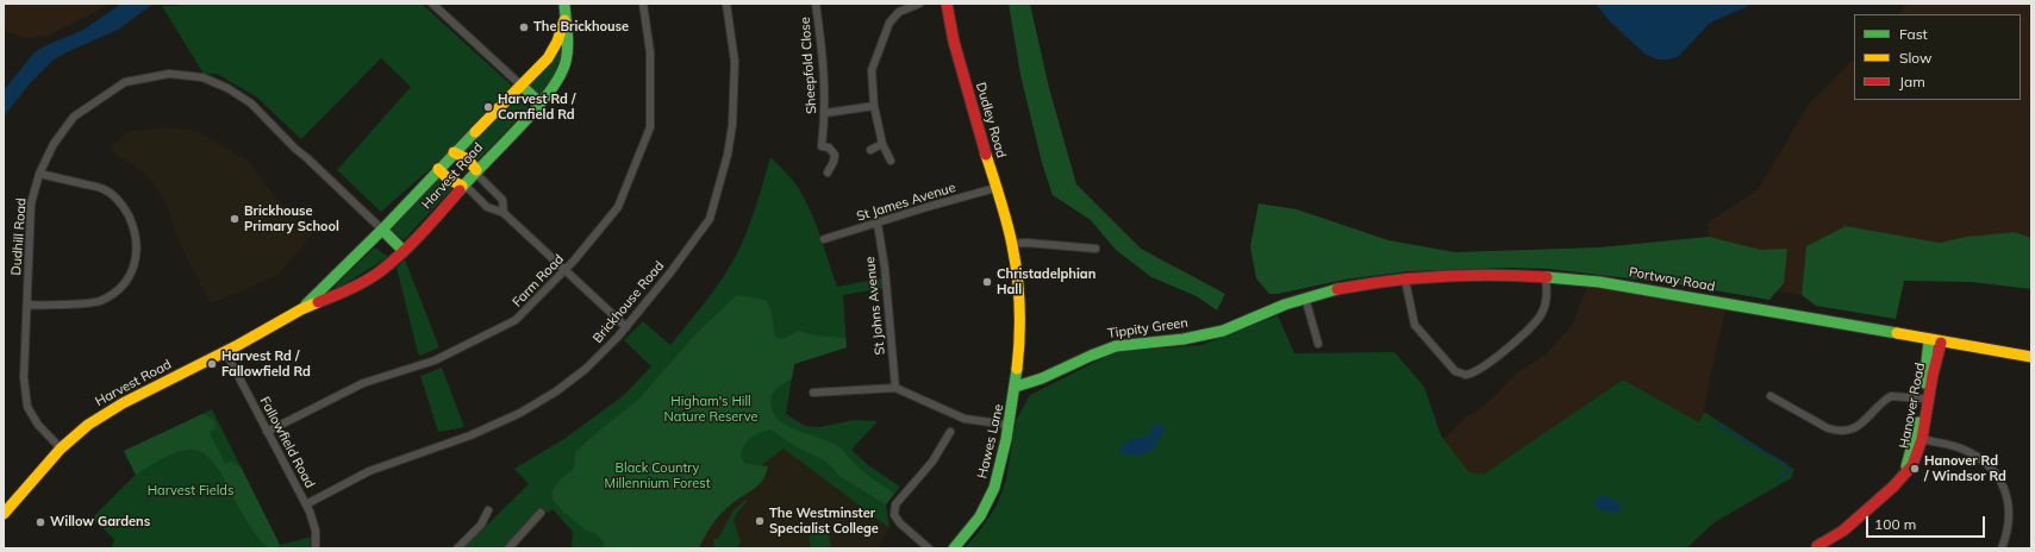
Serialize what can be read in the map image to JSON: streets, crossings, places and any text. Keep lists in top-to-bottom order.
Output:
{
  "streets": {
    "street": [
      "Sheepfold Close",
      "Dudley Road",
      "Harvest Road",
      "St James Avenue",
      "Dudhill Road",
      "Portway Road",
      "Farm Road",
      "Brickhouse Road",
      "St Johns Avenue",
      "Tippity Green",
      "Hanover Road",
      "Hawes Lane",
      "Fallowfield Road"
    ]
  },
  "crossings": [
    ["Dudley Road", "St James Avenue"],
    ["Dudley Road", "Tippity Green"],
    ["Dudley Road", "Hawes Lane"],
    ["Harvest Road", "Dudhill Road"],
    ["Harvest Road", "Fallowfield Road"],
    ["St James Avenue", "St Johns Avenue"],
    ["Portway Road", "Tippity Green"],
    ["Portway Road", "Hanover Road"],
    ["Farm Road", "Fallowfield Road"],
    ["Brickhouse Road", "Fallowfield Road"],
    ["Tippity Green", "Hawes Lane"]
  ],
  "parks": ["Higham's Hill Nature Reserve", "Black Country Millennium Forest", "Harvest Fields"],
  "places": [
    "The Brickhouse",
    "Harvest Rd / Cornfield Rd",
    "Brickhouse Primary School",
    "Christadelphian Hall",
    "Harvest Rd / Fallowfield Rd",
    "Hanover Rd / Windsor Rd",
    "The Westminster Specialist College",
    "Willow Gardens"
  ],
  "legend": ["Fast", "Slow", "Jam"],
  "scale_bar": "100 m"
}
